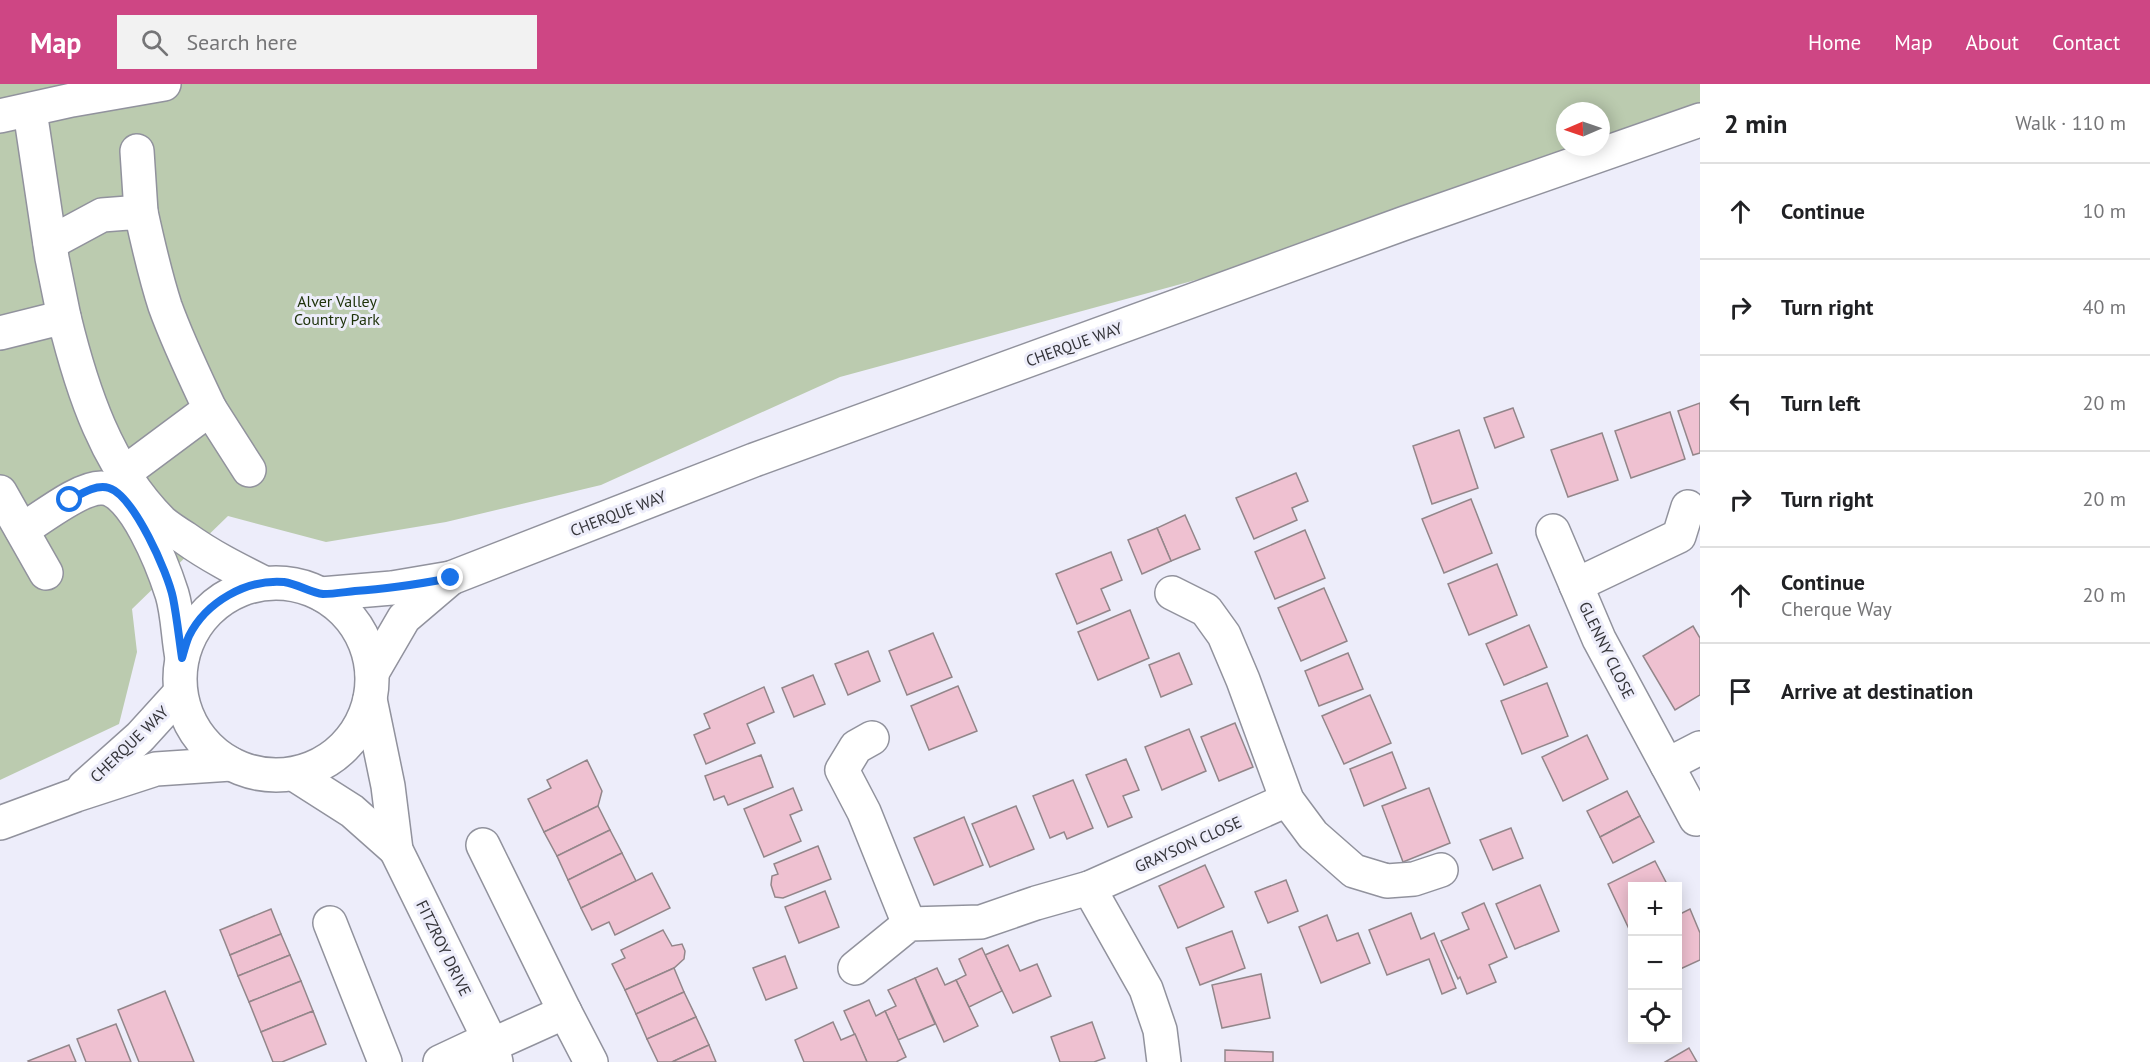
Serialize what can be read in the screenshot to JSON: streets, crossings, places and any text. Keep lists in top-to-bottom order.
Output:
{
  "streets": {
    "street": [
      "CHERQUE WAY",
      "GLENNY CLOSE",
      "GRAYSON CLOSE",
      "FITZROY DRIVE"
    ]
  },
  "crossings": [
    ["CHERQUE WAY", "FITZROY DRIVE"]
  ],
  "parks": ["Alver Valley Country Park"],
  "north": "left",
  "page": {
    "header": "Map",
    "search": "Search here",
    "nav": [
      "Home",
      "Map",
      "About",
      "Contact"
    ],
    "heading": ["2 min", "Walk · 110 m"],
    "list": [
      ["Continue", "10 m"],
      ["Turn right", "40 m"],
      ["Turn left", "20 m"],
      ["Turn right", "20 m"],
      ["Continue", "Cherque Way", "20 m"],
      "Arrive at destination"
    ],
    "map_buttons": ["+", "−"]
  }
}
